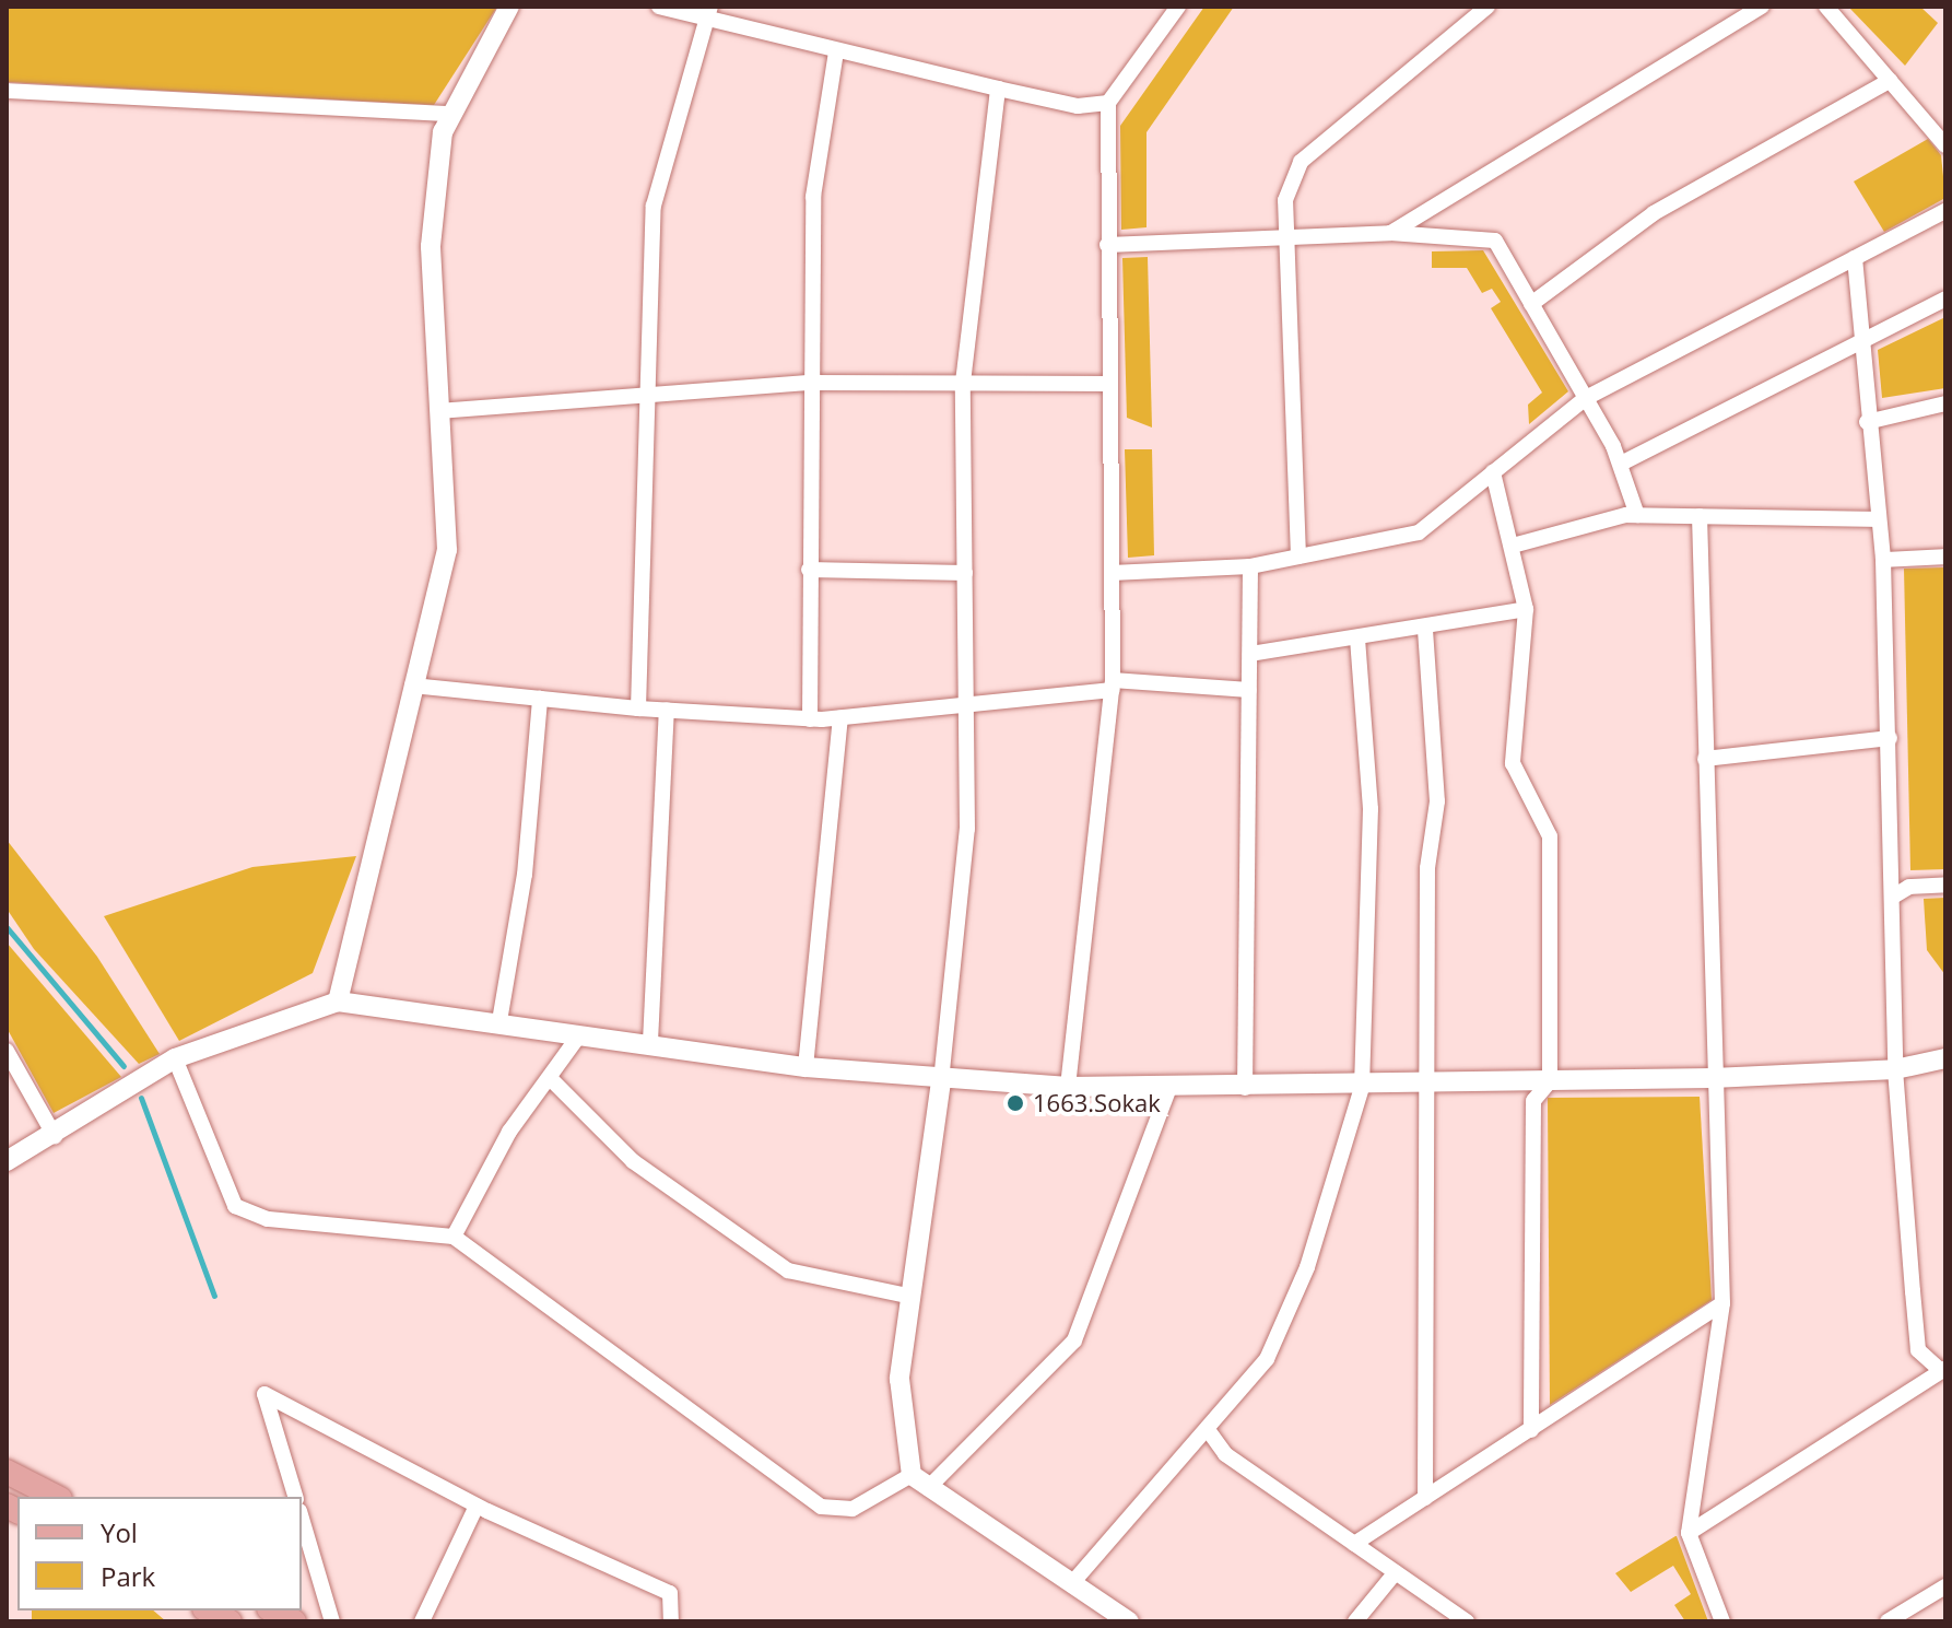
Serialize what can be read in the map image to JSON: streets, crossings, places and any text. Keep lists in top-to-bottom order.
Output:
{
  "places": ["1663.Sokak"],
  "legend": ["Yol", "Park"]
}
